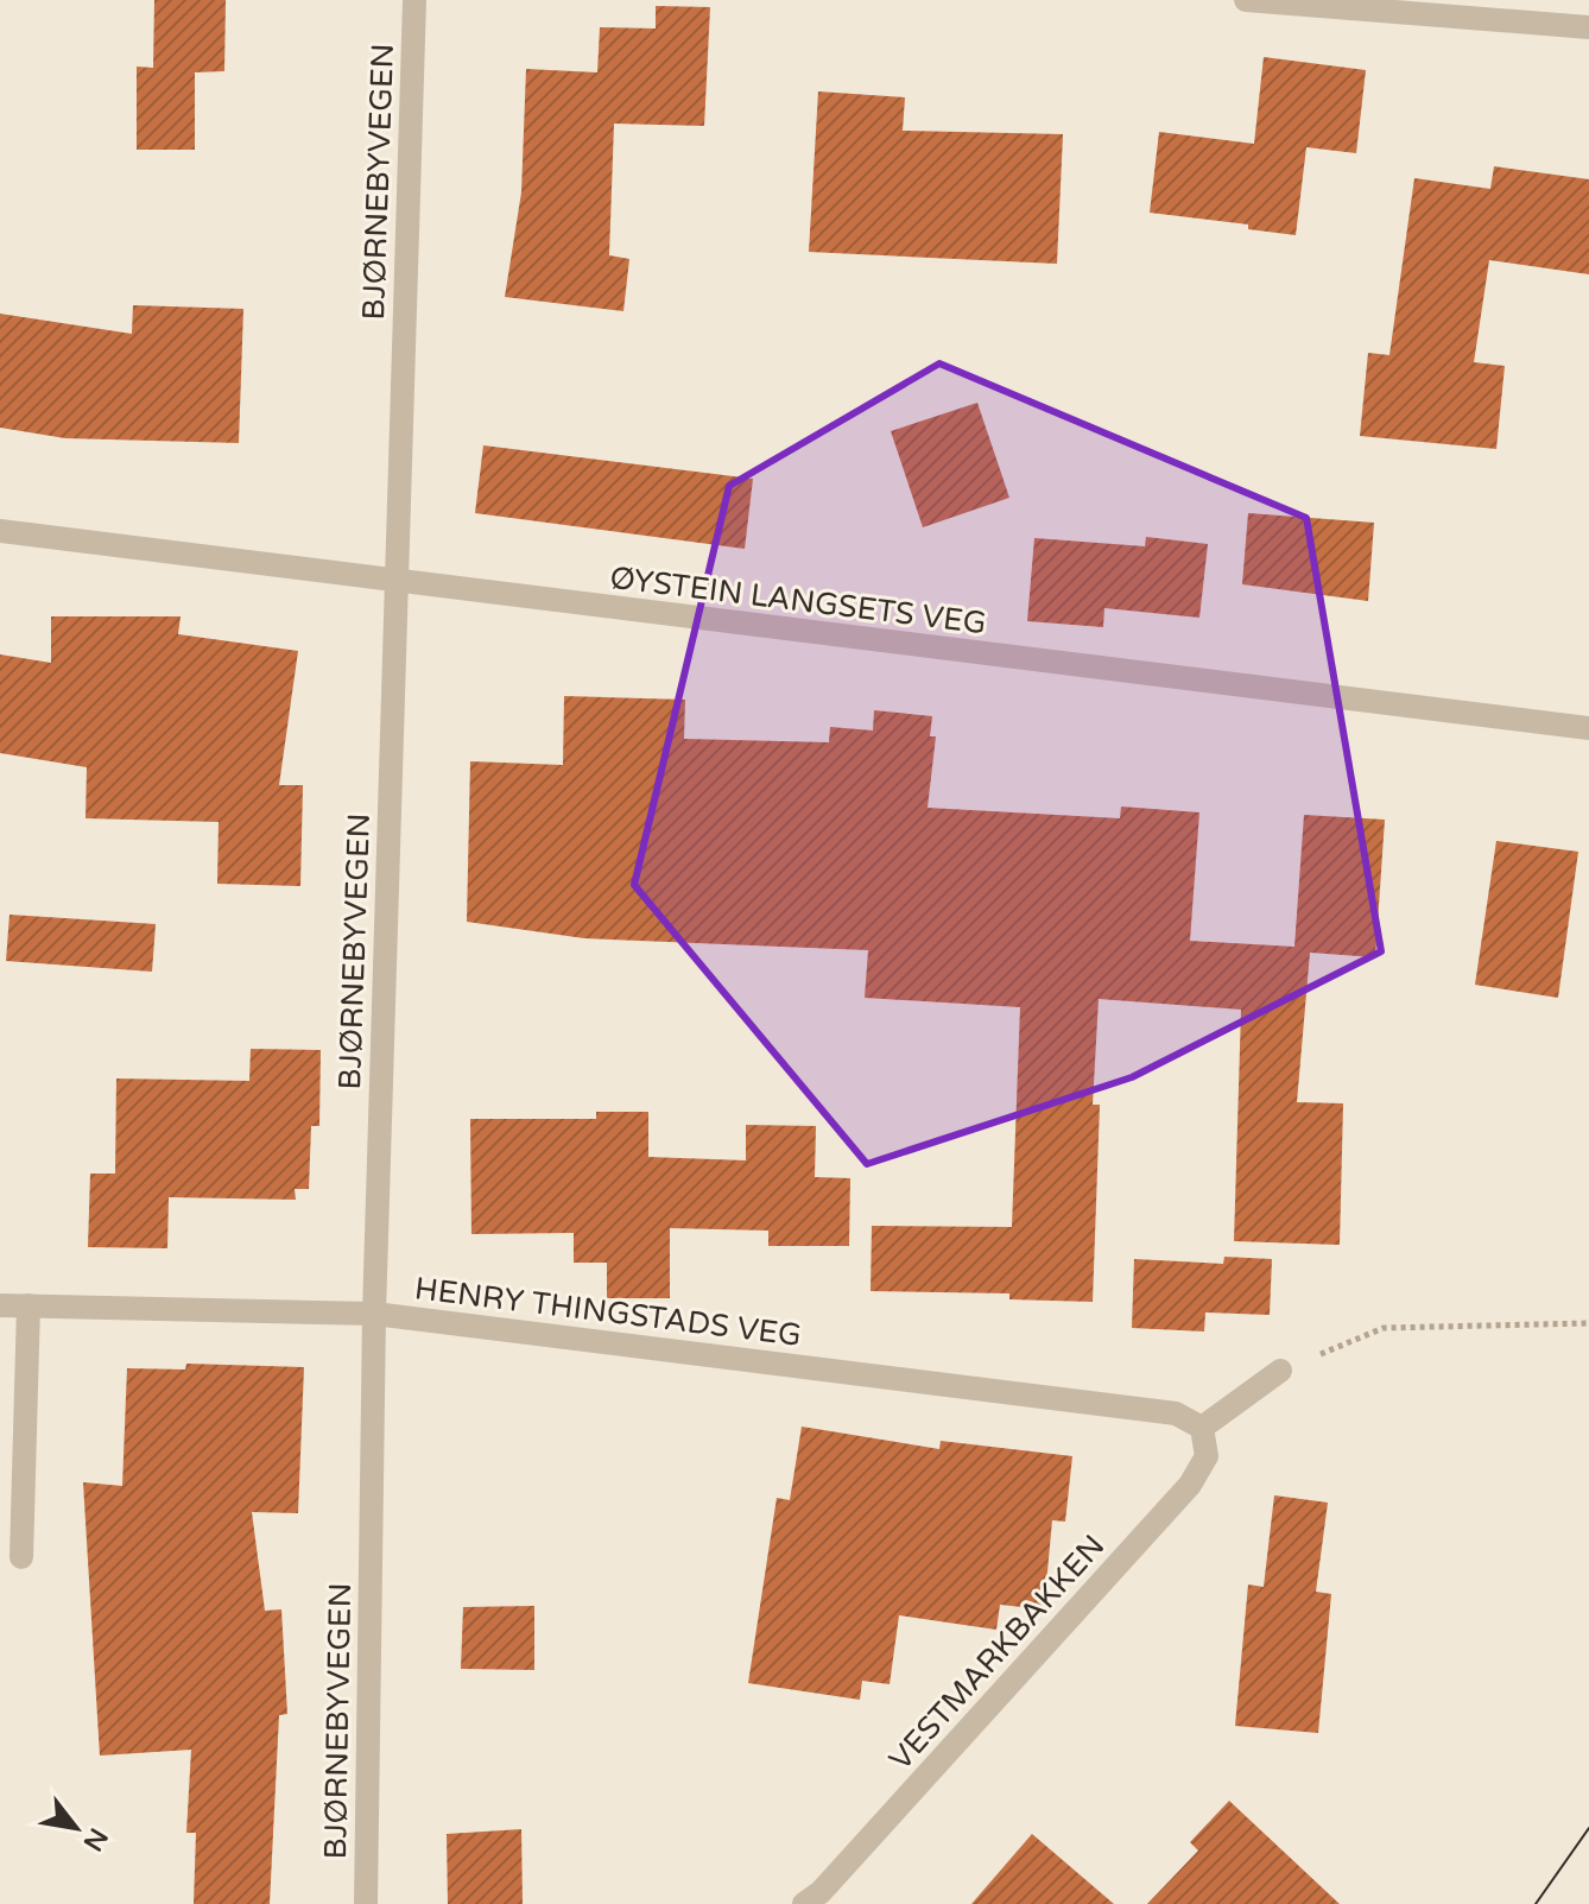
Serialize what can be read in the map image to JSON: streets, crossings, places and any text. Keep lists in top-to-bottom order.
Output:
{
  "streets": {
    "street": [
      "BJØRNEBYVEGEN",
      "ØYSTEIN LANGSETS VEG",
      "HENRY THINGSTADS VEG",
      "VESTMARKBAKKEN"
    ]
  },
  "crossings": [
    ["BJØRNEBYVEGEN", "ØYSTEIN LANGSETS VEG"],
    ["BJØRNEBYVEGEN", "HENRY THINGSTADS VEG"],
    ["HENRY THINGSTADS VEG", "VESTMARKBAKKEN"]
  ],
  "north": "bottom right"
}
